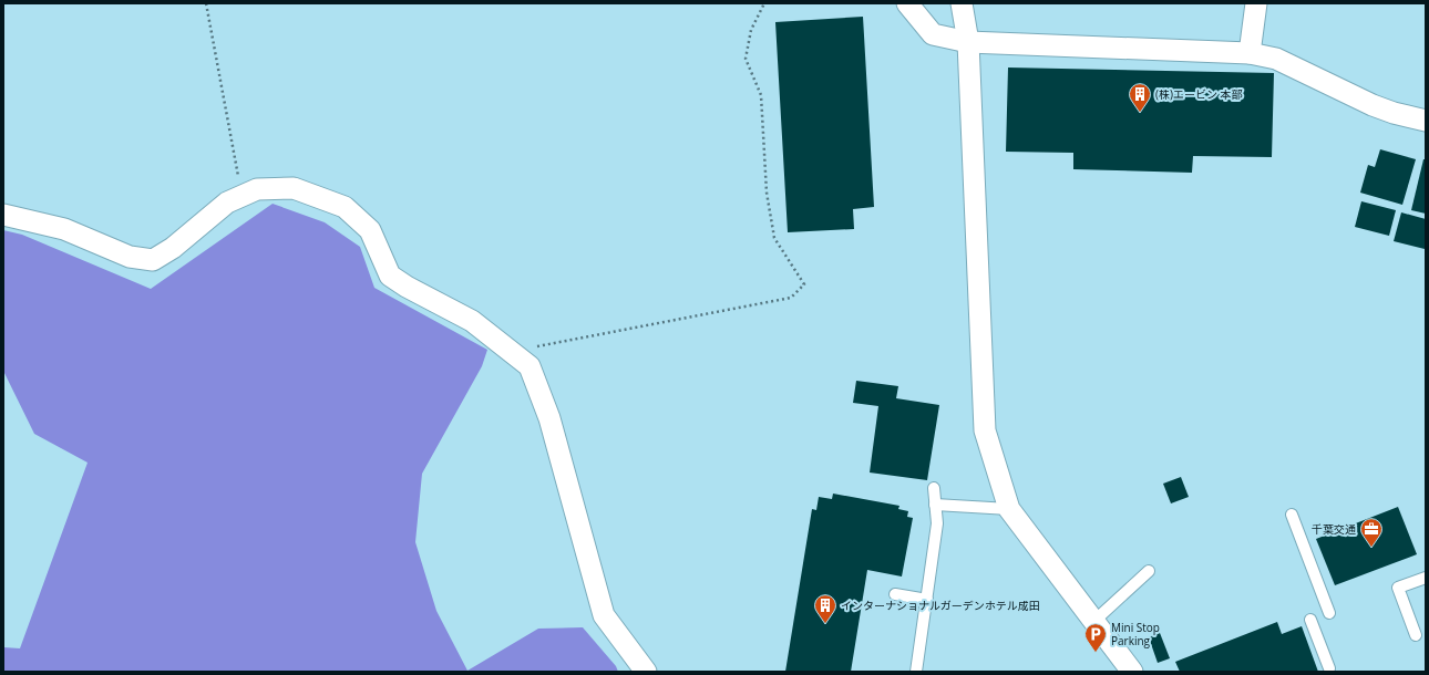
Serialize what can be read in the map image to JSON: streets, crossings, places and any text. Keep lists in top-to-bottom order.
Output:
{
  "places": {
    "building": ["(株)エービン 本部", "インターナショナルガーデンホテル成田"],
    "office": ["千葉交通"],
    "parking": ["Mini Stop Parking"]
  }
}
